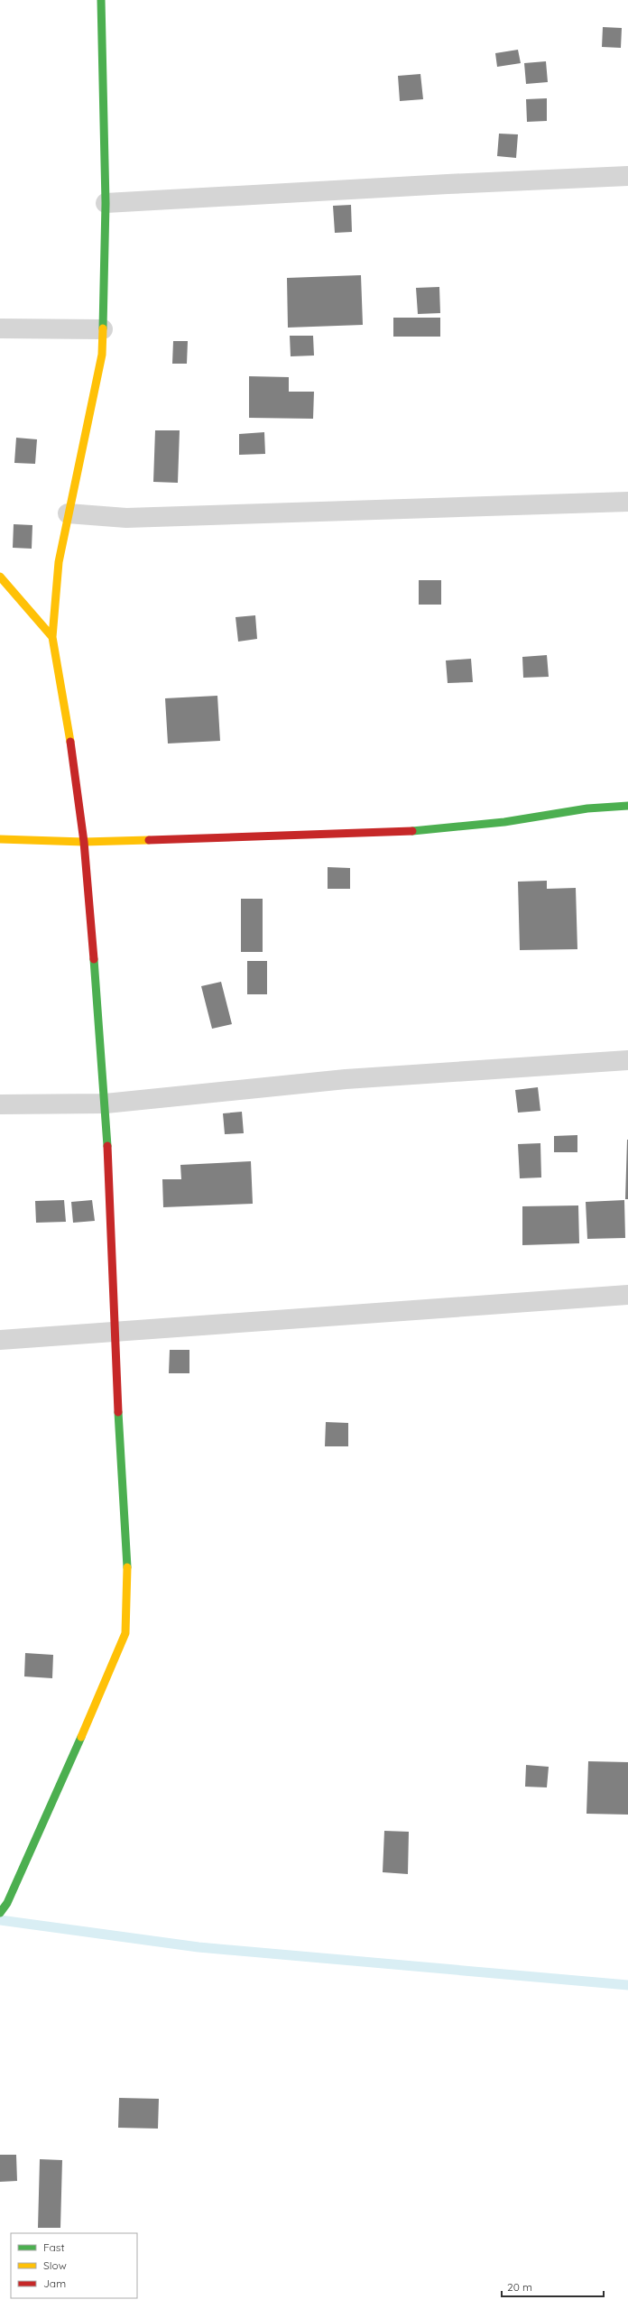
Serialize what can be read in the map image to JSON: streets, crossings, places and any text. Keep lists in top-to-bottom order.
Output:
{
  "legend": ["Fast", "Slow", "Jam"],
  "scale_bar": "20 m"
}
